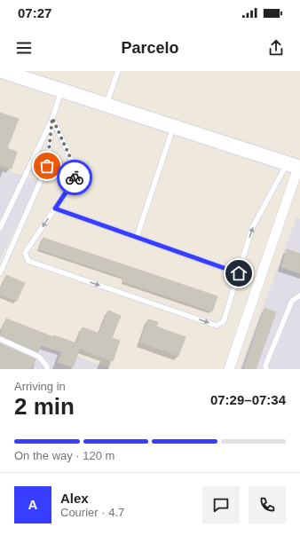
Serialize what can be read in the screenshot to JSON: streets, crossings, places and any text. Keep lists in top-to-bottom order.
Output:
{
  "page": {
    "status": "07:27",
    "header": "Parcelo",
    "heading": ["2 min", "Arriving in", "07:29–07:34"],
    "panel": ["Alex", "Courier · 4.7"],
    "bar": "On the way · 120 m",
    "round": "A"
  }
}
